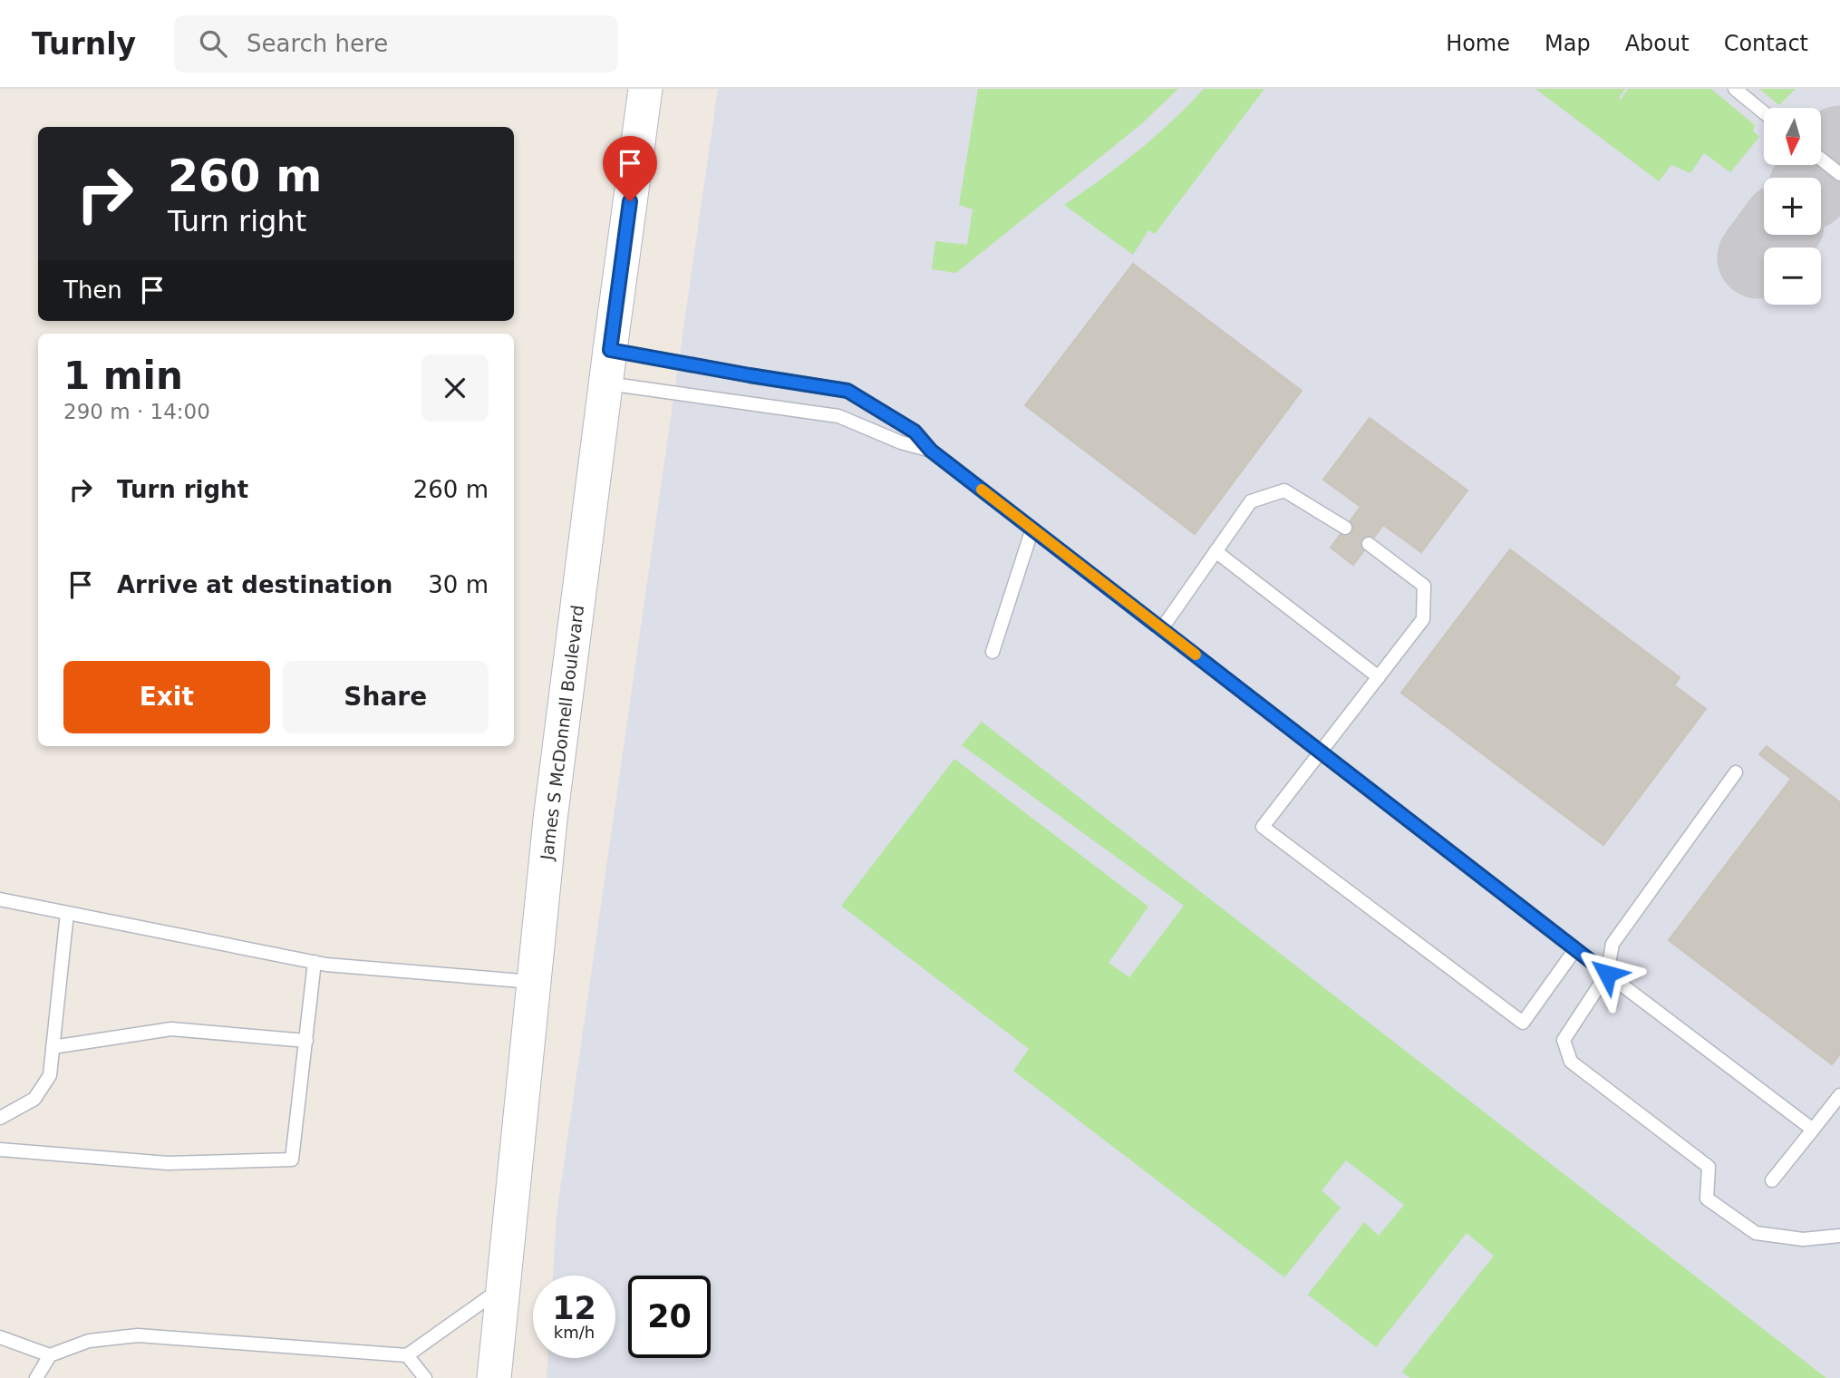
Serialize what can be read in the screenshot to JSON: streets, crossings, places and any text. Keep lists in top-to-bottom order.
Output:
{
  "streets": {
    "street": ["James S McDonnell Boulevard"]
  },
  "north": "bottom",
  "page": {
    "header": "Turnly",
    "search": "Search here",
    "nav": [
      "Home",
      "Map",
      "About",
      "Contact"
    ],
    "map_buttons": ["+", "−"],
    "turn": ["260 m", "Turn right"],
    "then": "Then",
    "heading": ["1 min", "290 m · 14:00"],
    "list": [
      {
        "name": "Turn right",
        "value": "260 m"
      },
      {
        "name": "Arrive at destination",
        "value": "30 m"
      }
    ],
    "buttons": ["Exit", "Share"],
    "speed": "12 km/h",
    "limit": "20"
  }
}
